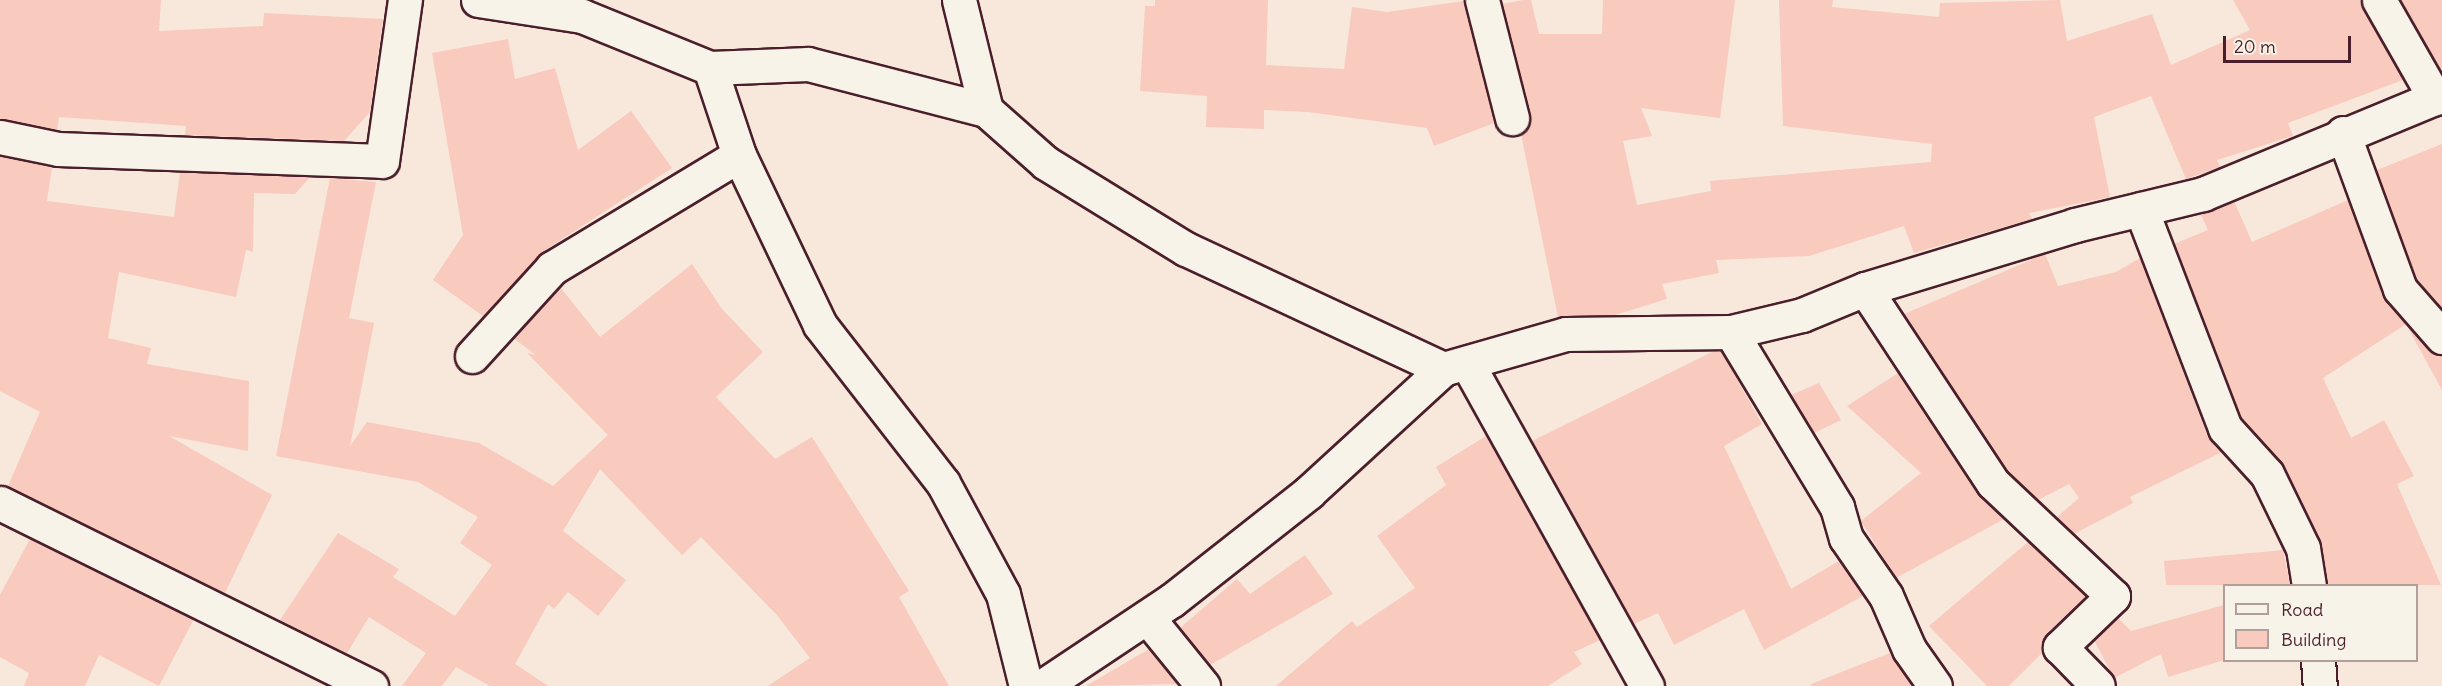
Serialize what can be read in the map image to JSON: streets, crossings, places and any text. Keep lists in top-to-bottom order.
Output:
{
  "legend": ["Road", "Building"],
  "scale_bar": "20 m"
}
